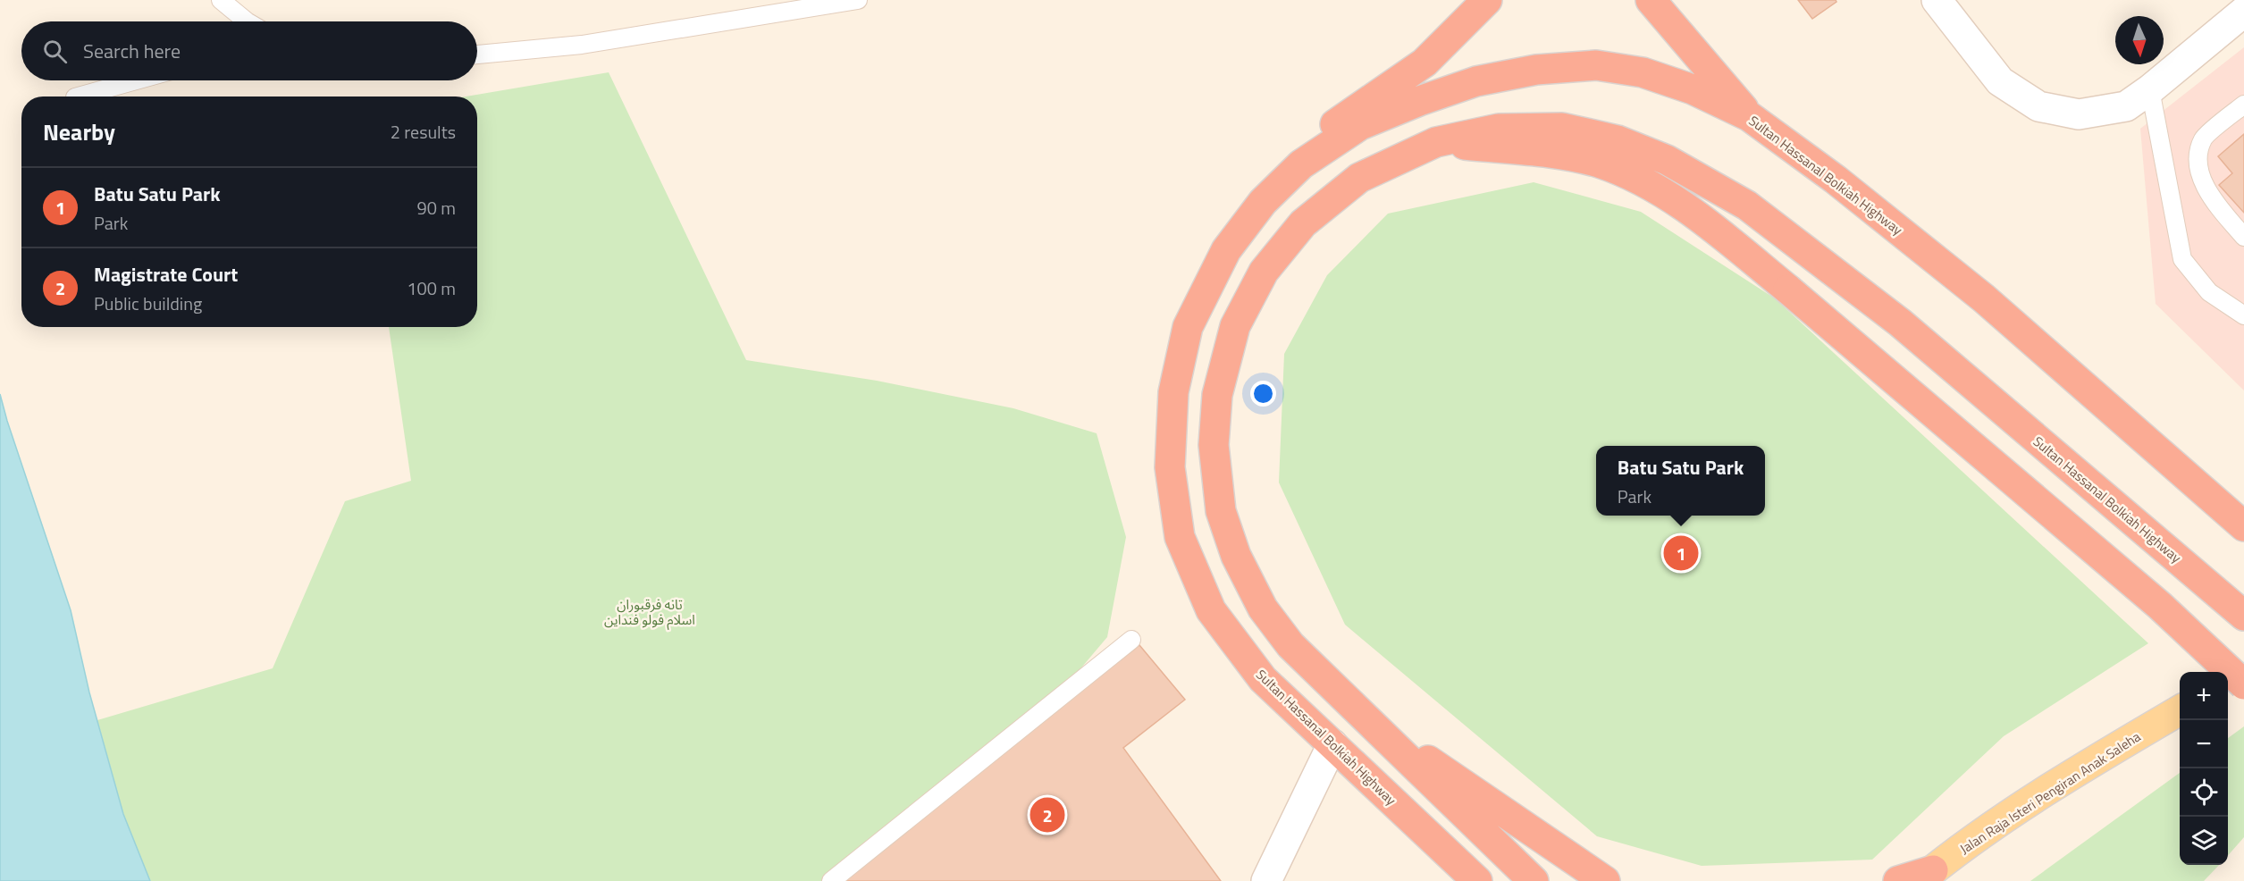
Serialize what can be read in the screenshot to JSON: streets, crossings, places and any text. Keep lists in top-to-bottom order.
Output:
{
  "streets": {
    "highway": ["Sultan Hassanal Bolkiah Highway"],
    "main road": ["Jalan Raja Isteri Pengiran Anak Saleha"]
  },
  "parks": ["تانه فرقبوران اسلام فولو فنداين"],
  "north": "bottom",
  "page": {
    "search": "Search here",
    "heading": ["Nearby", "2 results"],
    "list": [
      {
        "mark": "1",
        "name": "Batu Satu Park",
        "note": "Park",
        "value": "90 m"
      },
      {
        "mark": "2",
        "name": "Magistrate Court",
        "note": "Public building",
        "value": "100 m"
      }
    ],
    "popup": ["Batu Satu Park", "Park"],
    "pins": ["1", "2"],
    "map_buttons": ["+", "−"]
  }
}
